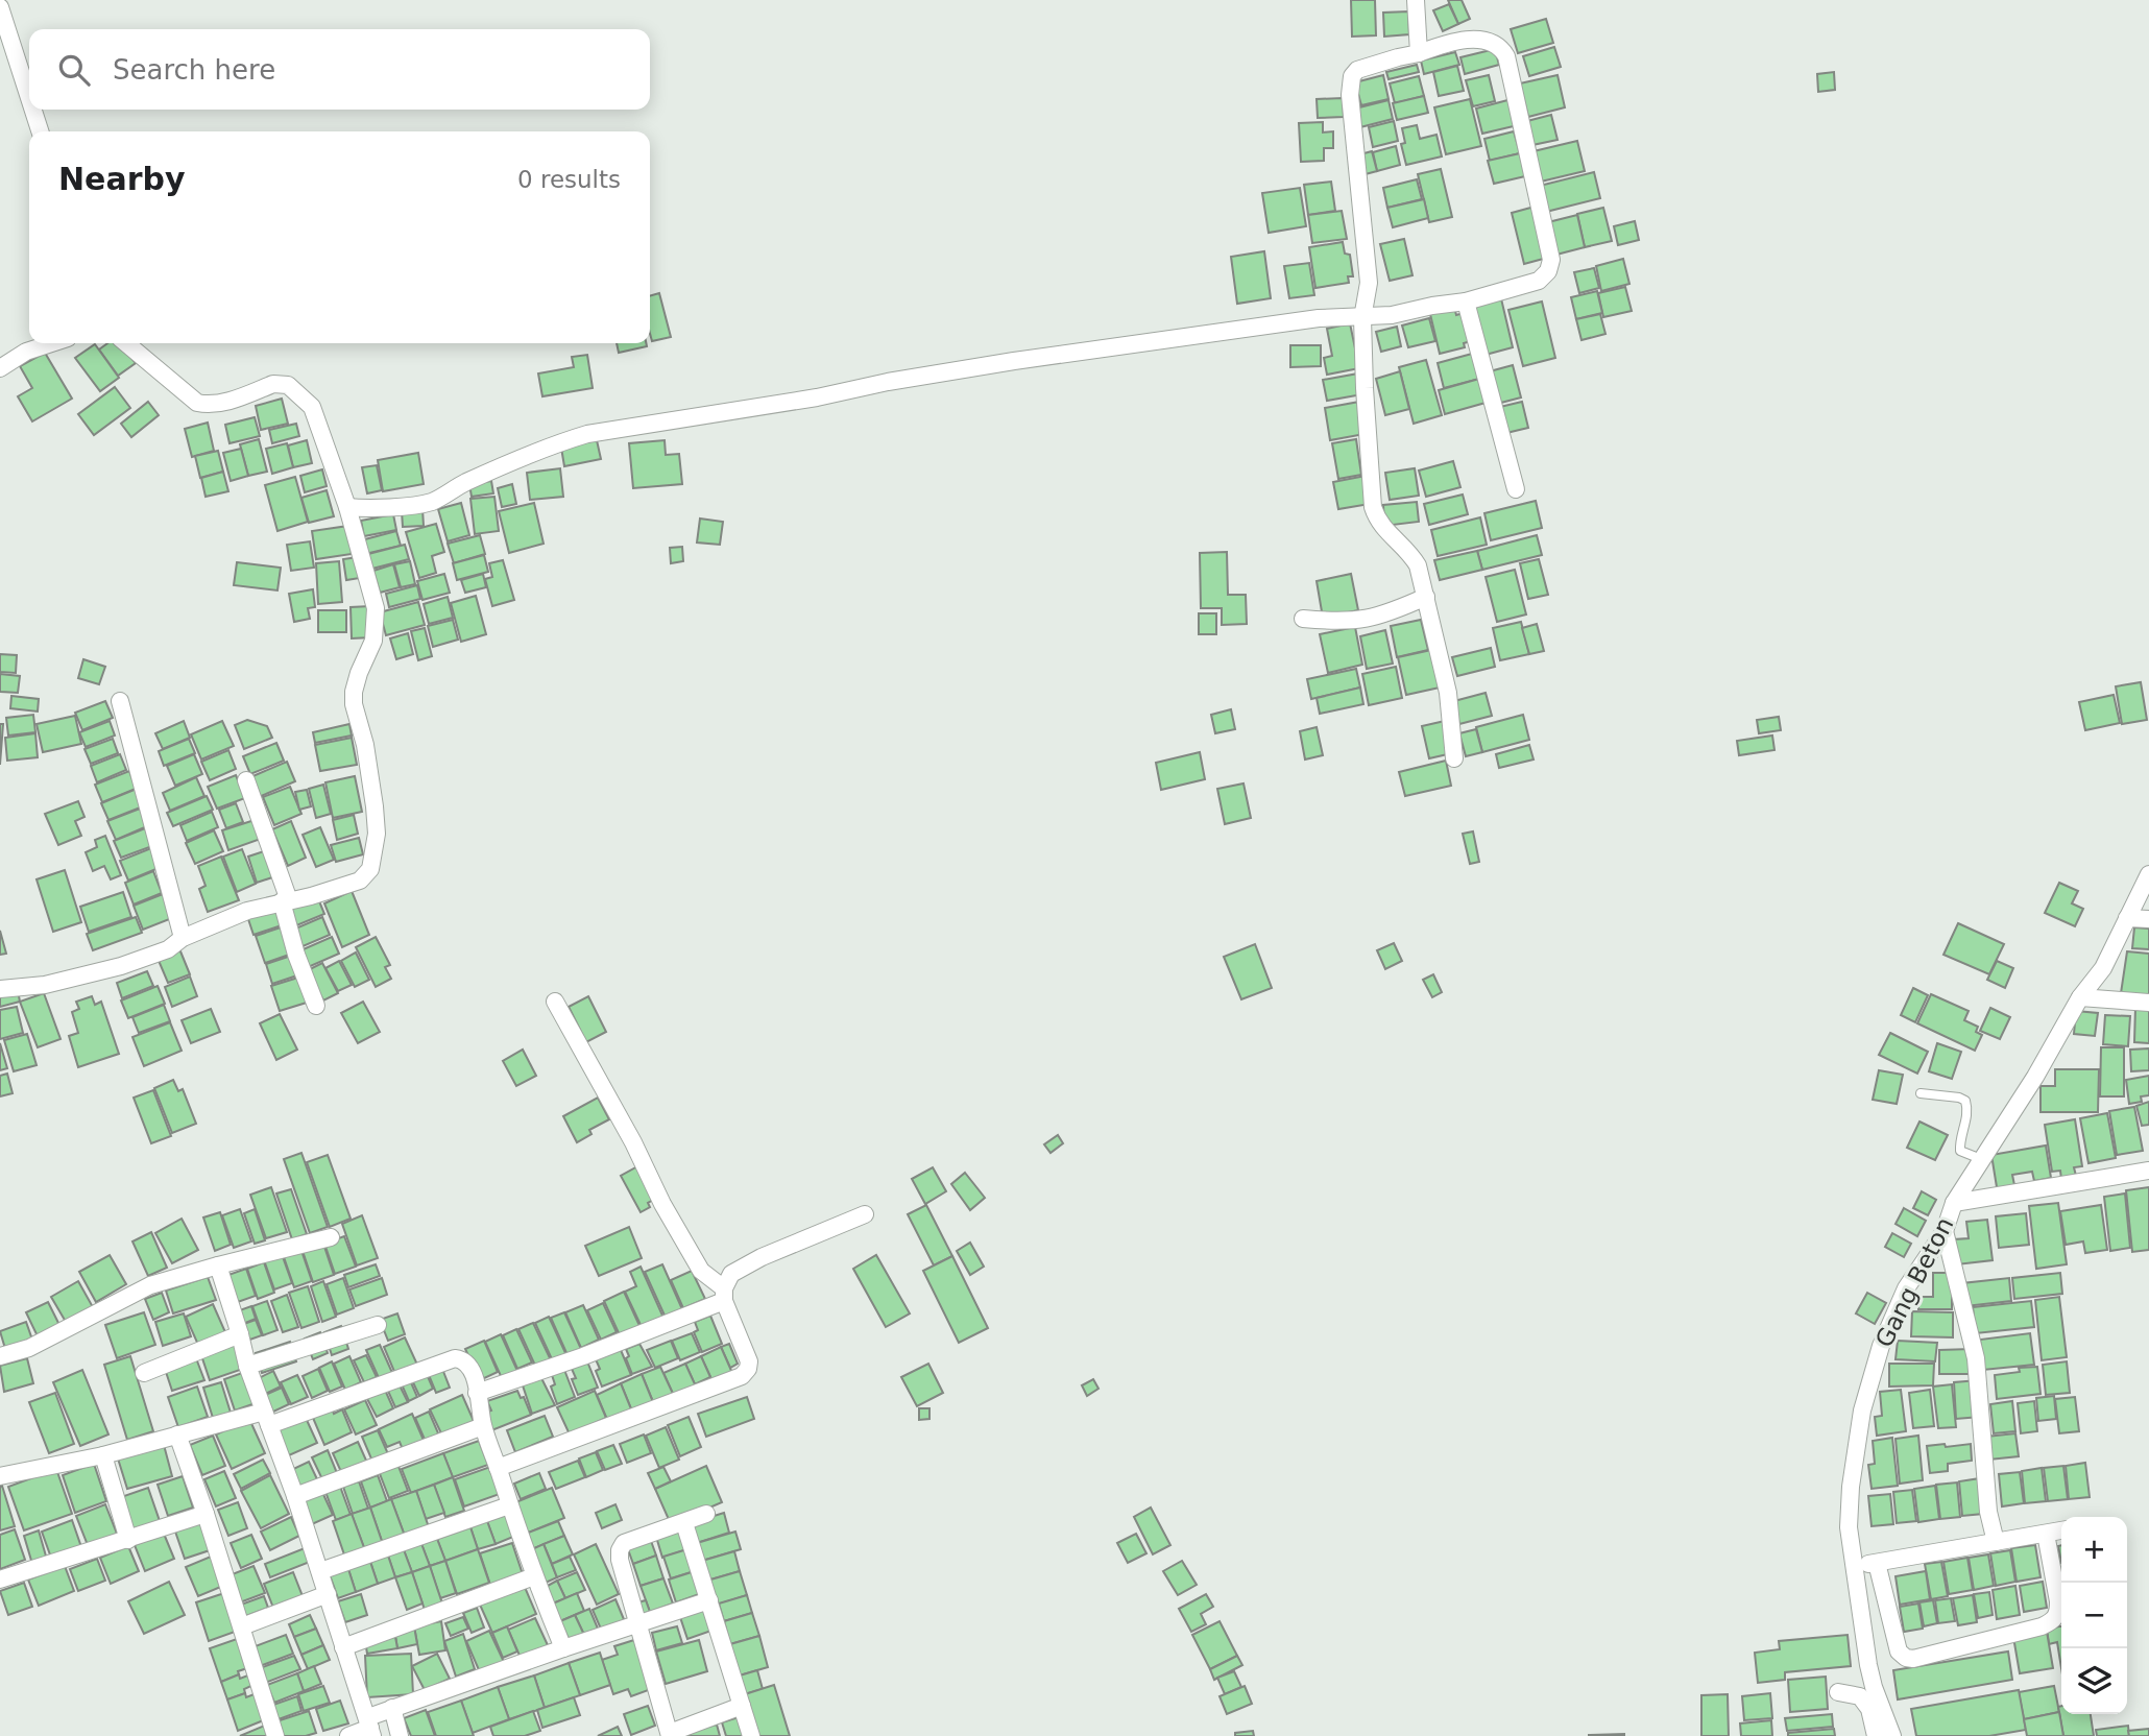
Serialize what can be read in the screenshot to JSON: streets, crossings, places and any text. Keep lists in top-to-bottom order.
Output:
{
  "streets": {
    "street": ["Gang Beton"]
  },
  "page": {
    "search": "Search here",
    "heading": ["Nearby", "0 results"],
    "map_buttons": ["+", "−"]
  }
}
